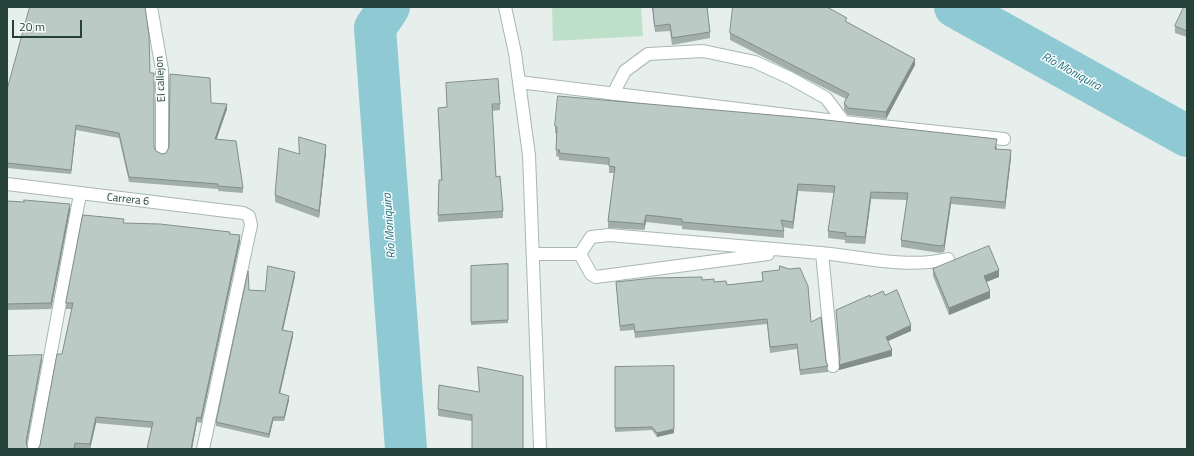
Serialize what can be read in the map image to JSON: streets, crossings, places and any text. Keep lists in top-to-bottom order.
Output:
{
  "streets": {
    "street": ["El callejon", "Carrera 6"]
  },
  "water": ["Río Moniquira"],
  "scale_bar": "20 m"
}
